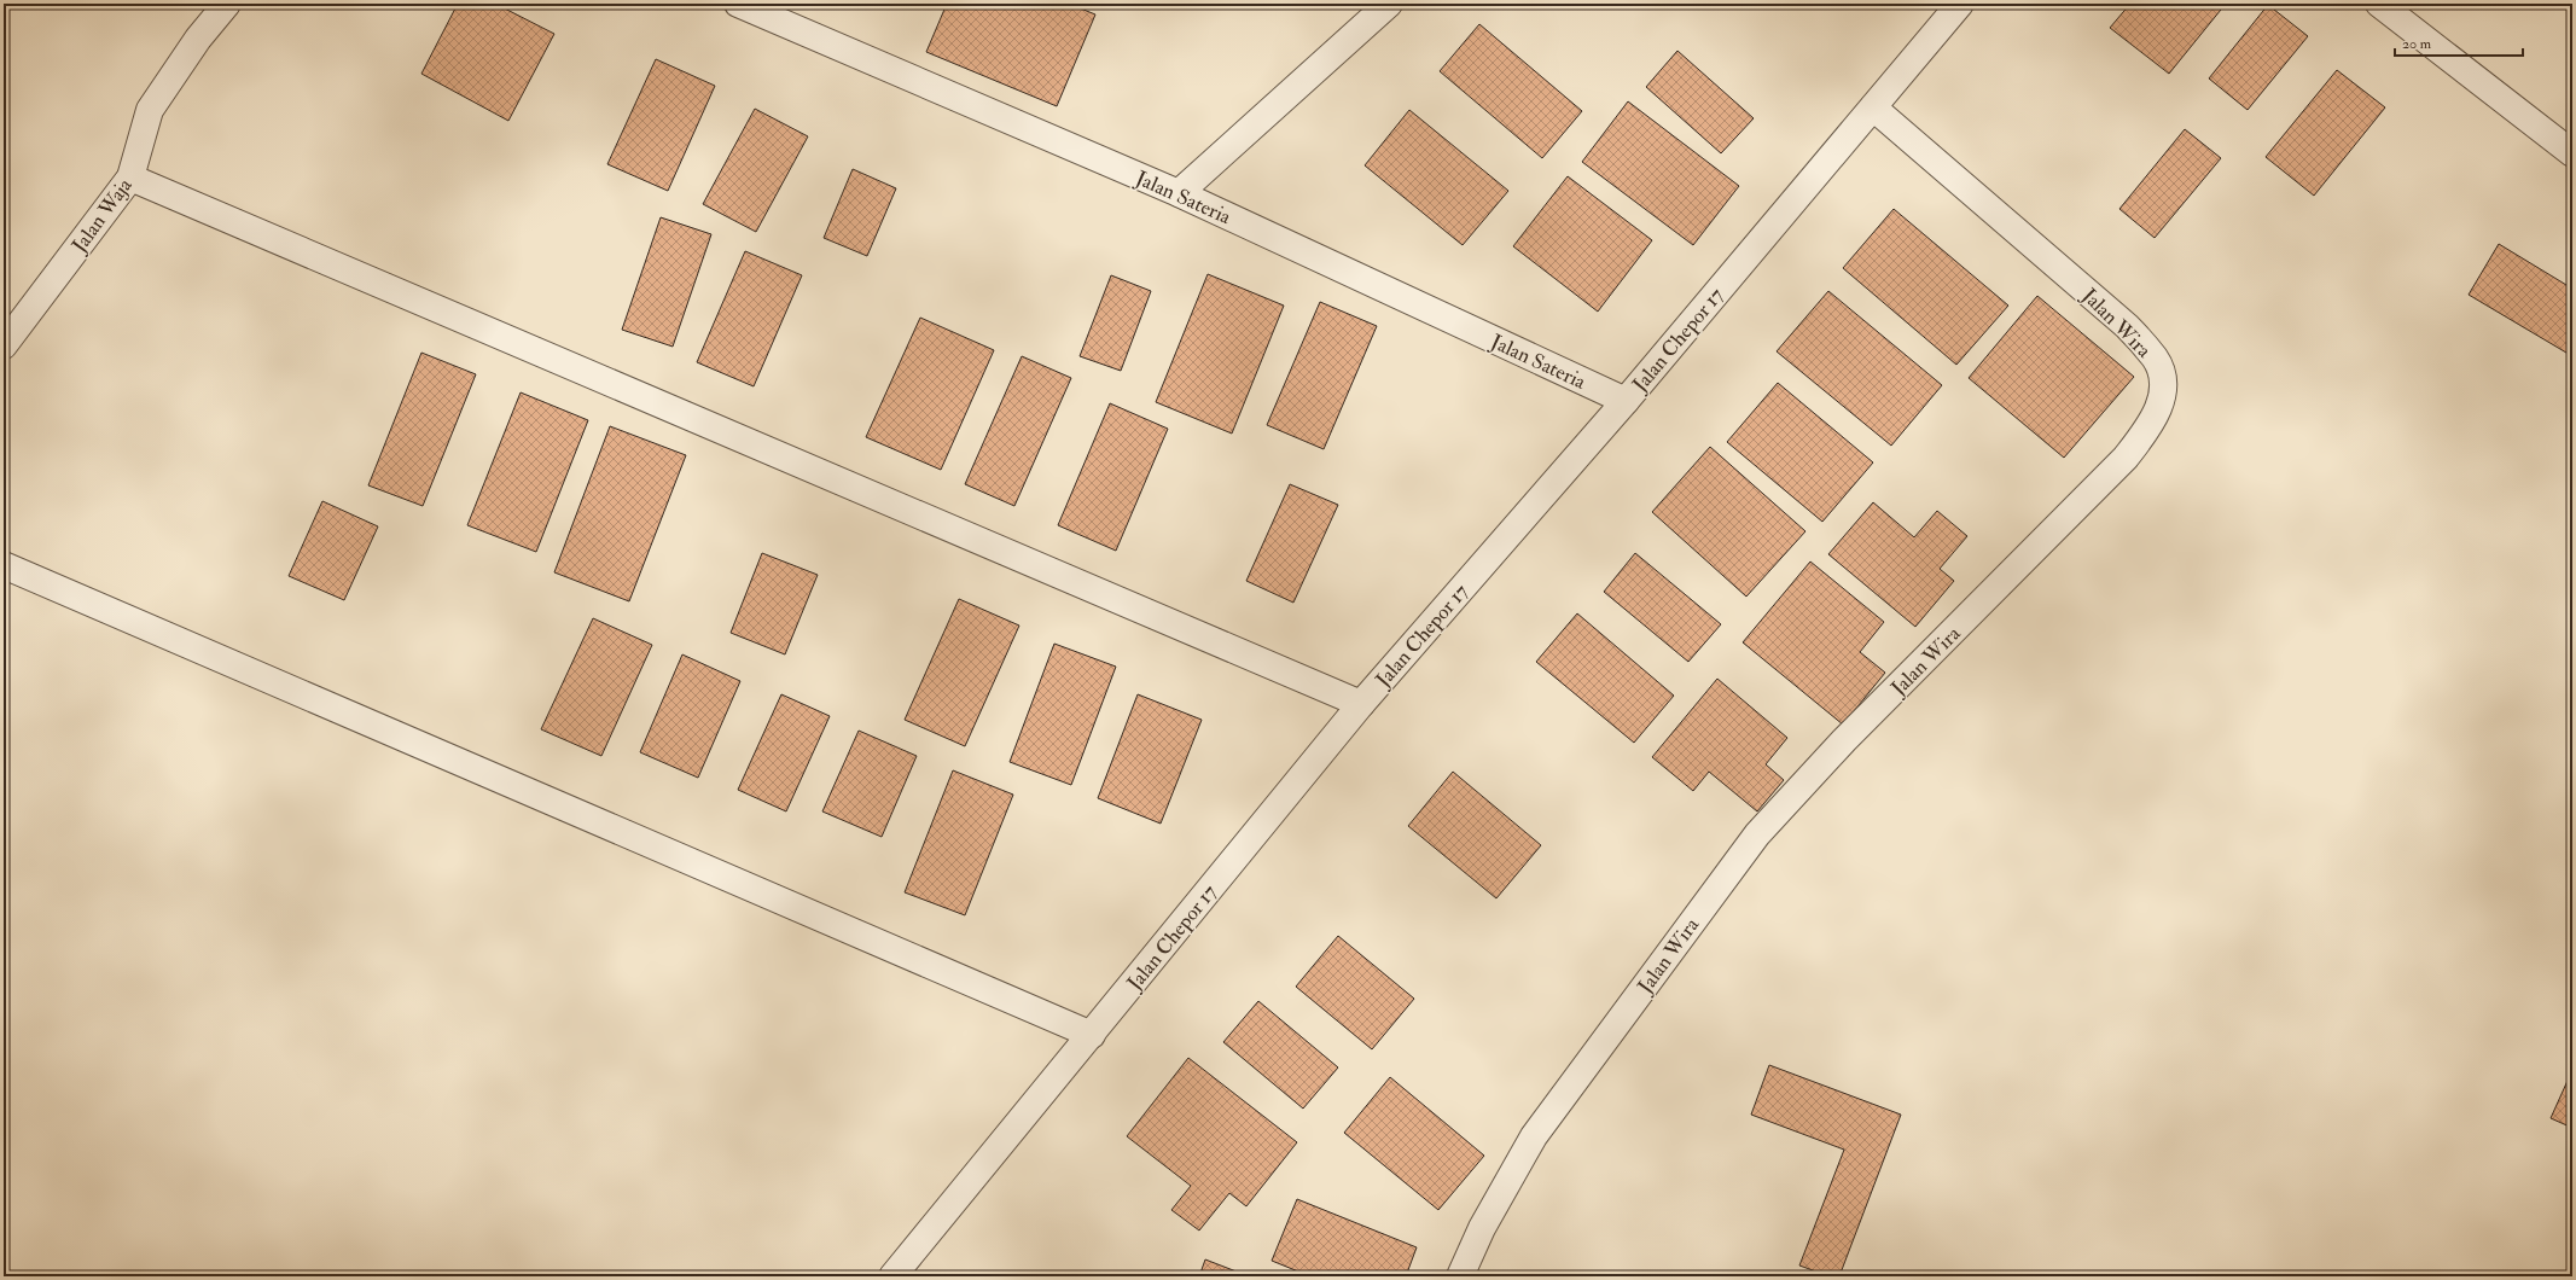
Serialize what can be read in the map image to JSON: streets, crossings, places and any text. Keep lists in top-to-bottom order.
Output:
{
  "streets": {
    "street": [
      "Jalan Sateria",
      "Jalan Waja",
      "Jalan Wira",
      "Jalan Chepor 17"
    ]
  },
  "crossings": [
    ["Jalan Sateria", "Jalan Chepor 17"],
    ["Jalan Wira", "Jalan Chepor 17"]
  ],
  "scale_bar": "20 m"
}
